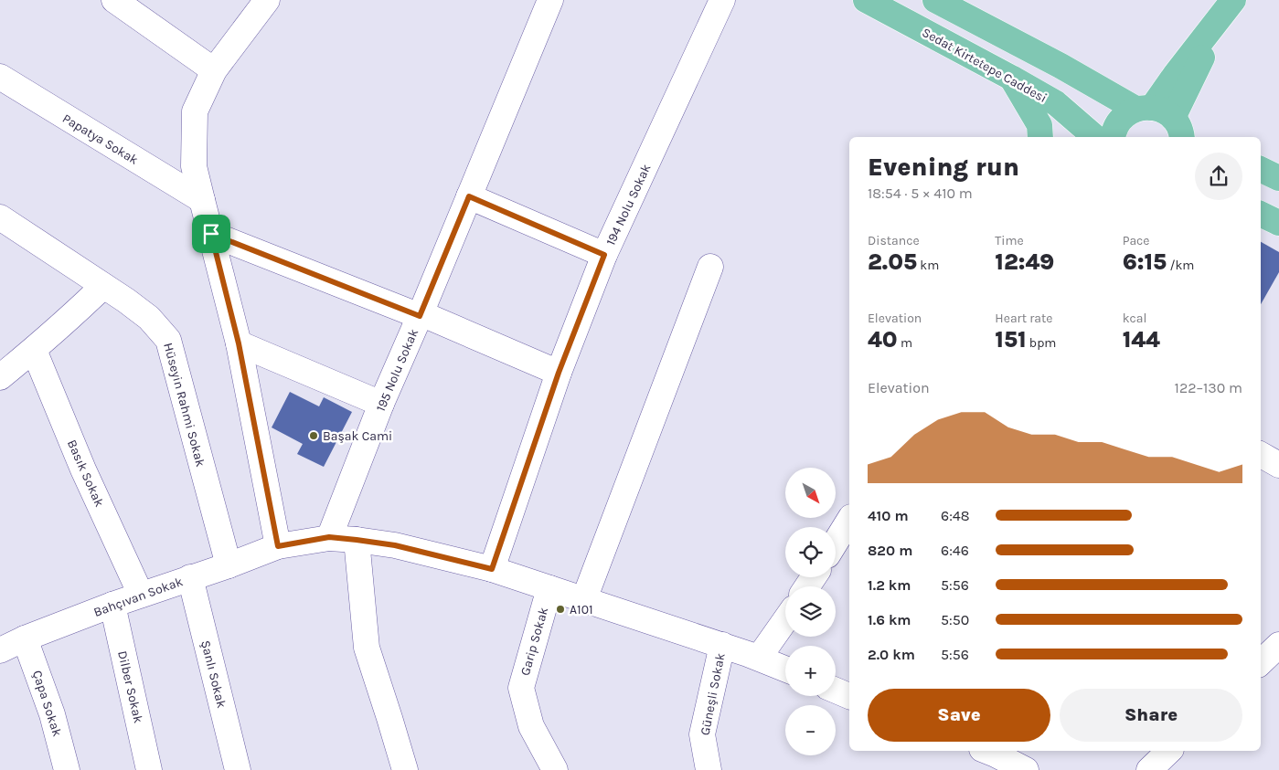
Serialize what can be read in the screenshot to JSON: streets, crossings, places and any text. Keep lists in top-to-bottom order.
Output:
{
  "streets": {
    "main road": ["Sedat Kirtetepe Caddesi"],
    "street": [
      "Papatya Sokak",
      "194 Nolu Sokak",
      "195 Nolu Sokak",
      "Hüseyin Rahmi Sokak",
      "Basık Sokak",
      "Bahçıvan Sokak",
      "Garip Sokak",
      "Şanlı Sokak",
      "Dilber Sokak",
      "Güneşli Sokak",
      "Çapa Sokak"
    ]
  },
  "crossings": [
    ["194 Nolu Sokak", "Bahçıvan Sokak"],
    ["195 Nolu Sokak", "Bahçıvan Sokak"],
    ["Hüseyin Rahmi Sokak", "Bahçıvan Sokak"],
    ["Basık Sokak", "Bahçıvan Sokak"],
    ["Bahçıvan Sokak", "Garip Sokak"],
    ["Bahçıvan Sokak", "Şanlı Sokak"],
    ["Bahçıvan Sokak", "Dilber Sokak"],
    ["Bahçıvan Sokak", "Güneşli Sokak"],
    ["Bahçıvan Sokak", "Çapa Sokak"]
  ],
  "places": ["Başak Cami", "A101"],
  "north": "bottom right",
  "page": {
    "heading": ["Evening run", "18:54 · 5 × 410 m"],
    "stats": [
      ["Distance", "2.05 km"],
      ["Time", "12:49"],
      ["Pace", "6:15 /km"],
      ["Elevation", "40 m"],
      ["Heart rate", "151 bpm"],
      ["kcal", "144"]
    ],
    "chart": ["Elevation", "122–130 m"],
    "map_buttons": ["+", "−"],
    "list": [
      {
        "name": "410 m",
        "note": "6:48"
      },
      {
        "name": "820 m",
        "note": "6:46"
      },
      {
        "name": "1.2 km",
        "note": "5:56"
      },
      {
        "name": "1.6 km",
        "note": "5:50"
      },
      {
        "name": "2.0 km",
        "note": "5:56"
      }
    ],
    "buttons": ["Save", "Share"]
  }
}
